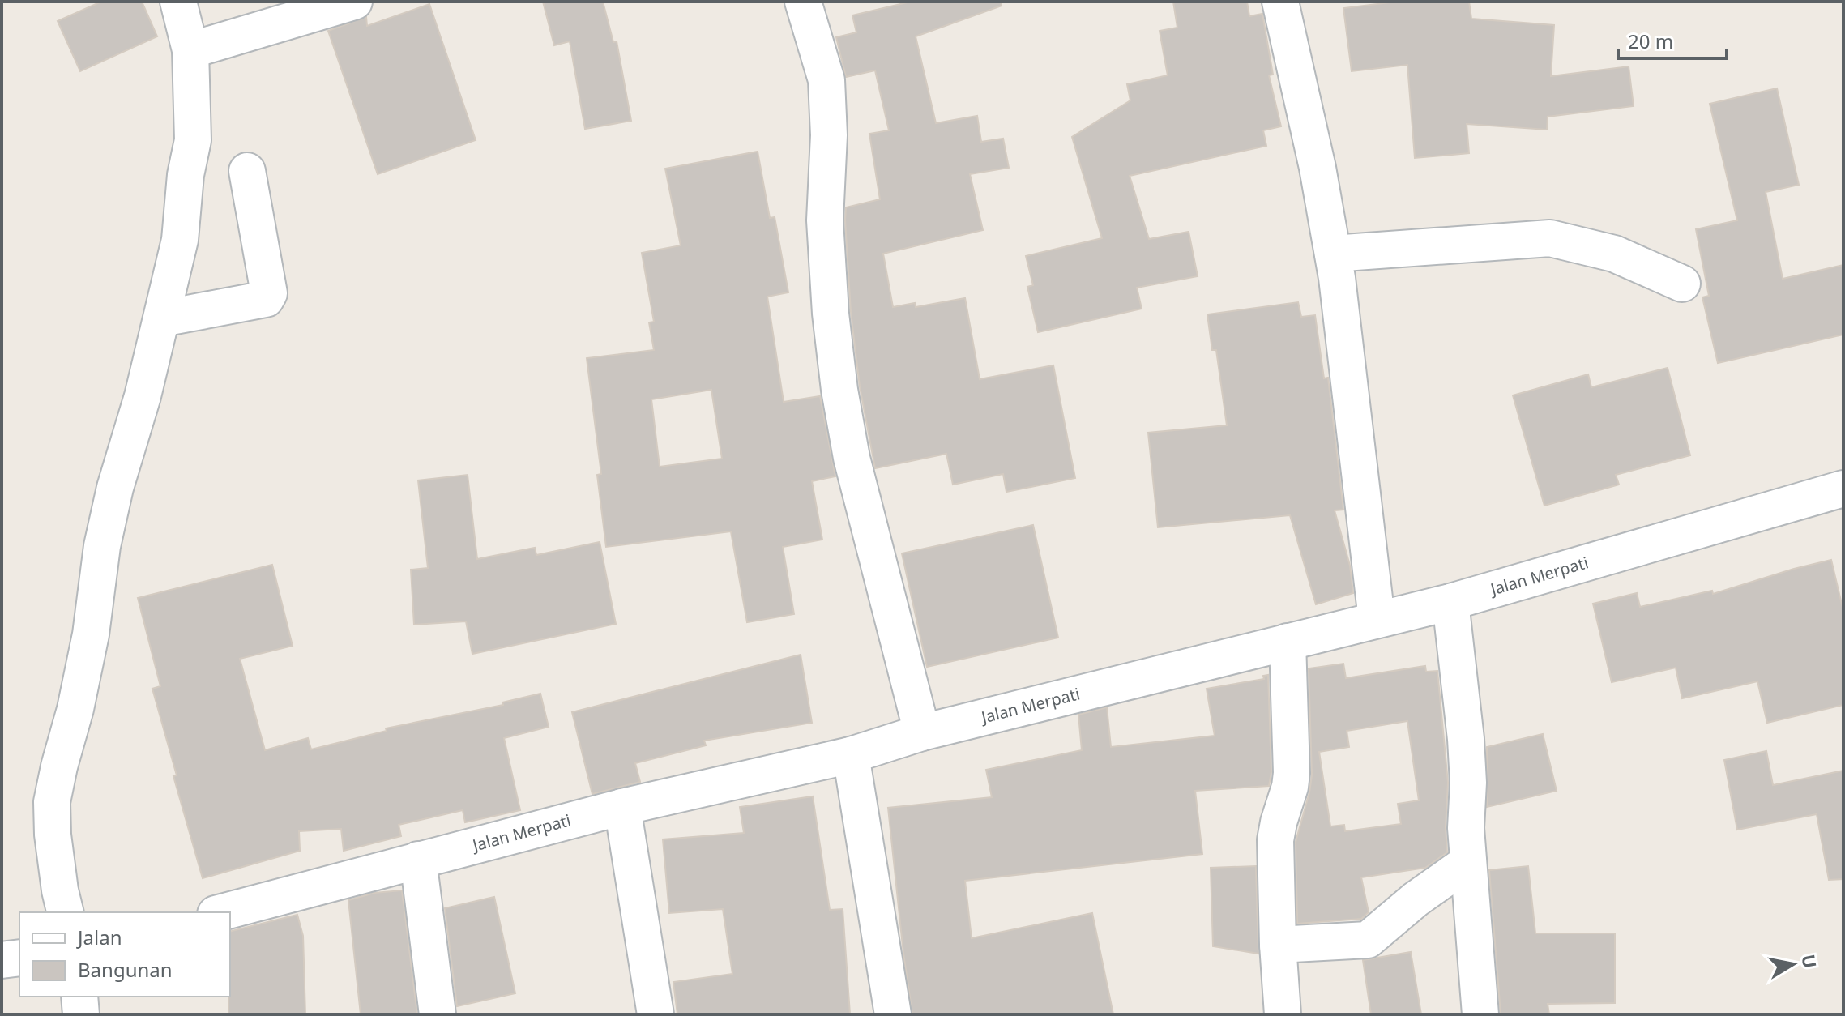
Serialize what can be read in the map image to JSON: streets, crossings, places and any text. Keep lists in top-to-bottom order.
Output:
{
  "streets": {
    "street": ["Jalan Merpati"]
  },
  "legend": ["Jalan", "Bangunan"],
  "scale_bar": "20 m",
  "north": "right"
}
